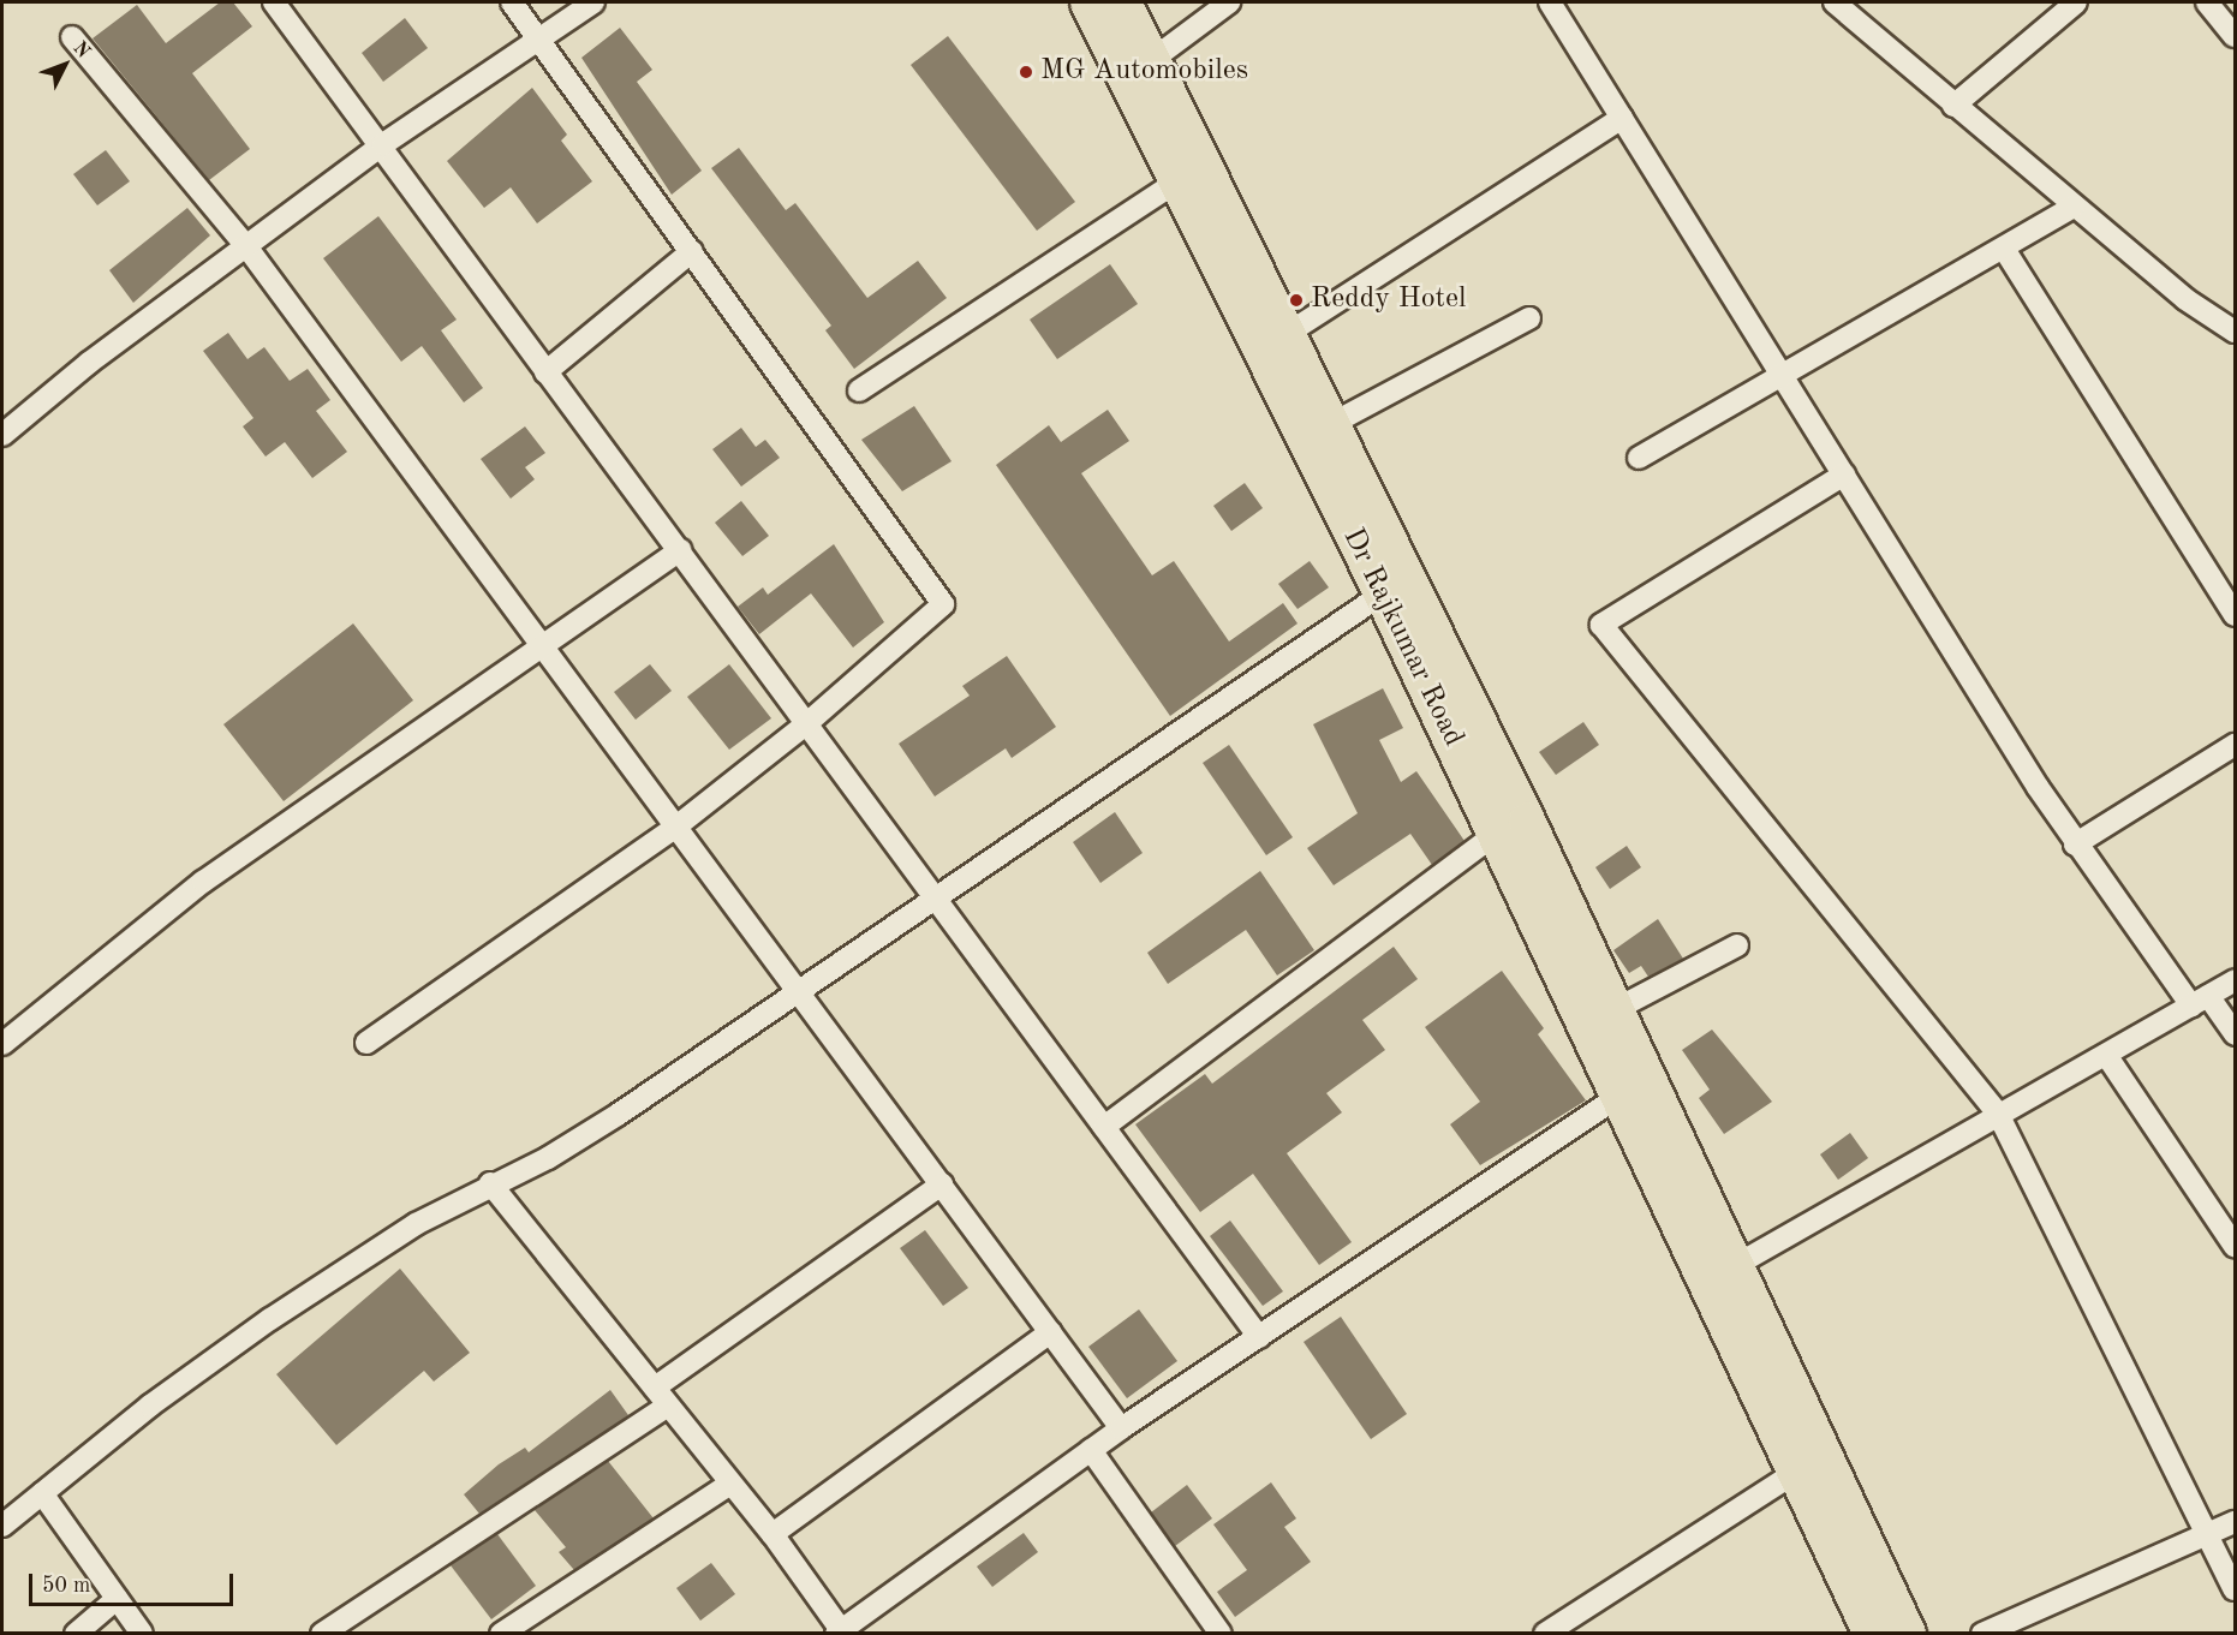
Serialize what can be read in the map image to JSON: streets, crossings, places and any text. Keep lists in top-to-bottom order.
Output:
{
  "streets": {
    "highway": ["Dr Rajkumar Road"]
  },
  "places": ["MG Automobiles", "Reddy Hotel"],
  "scale_bar": "50 m",
  "north": "top right"
}
